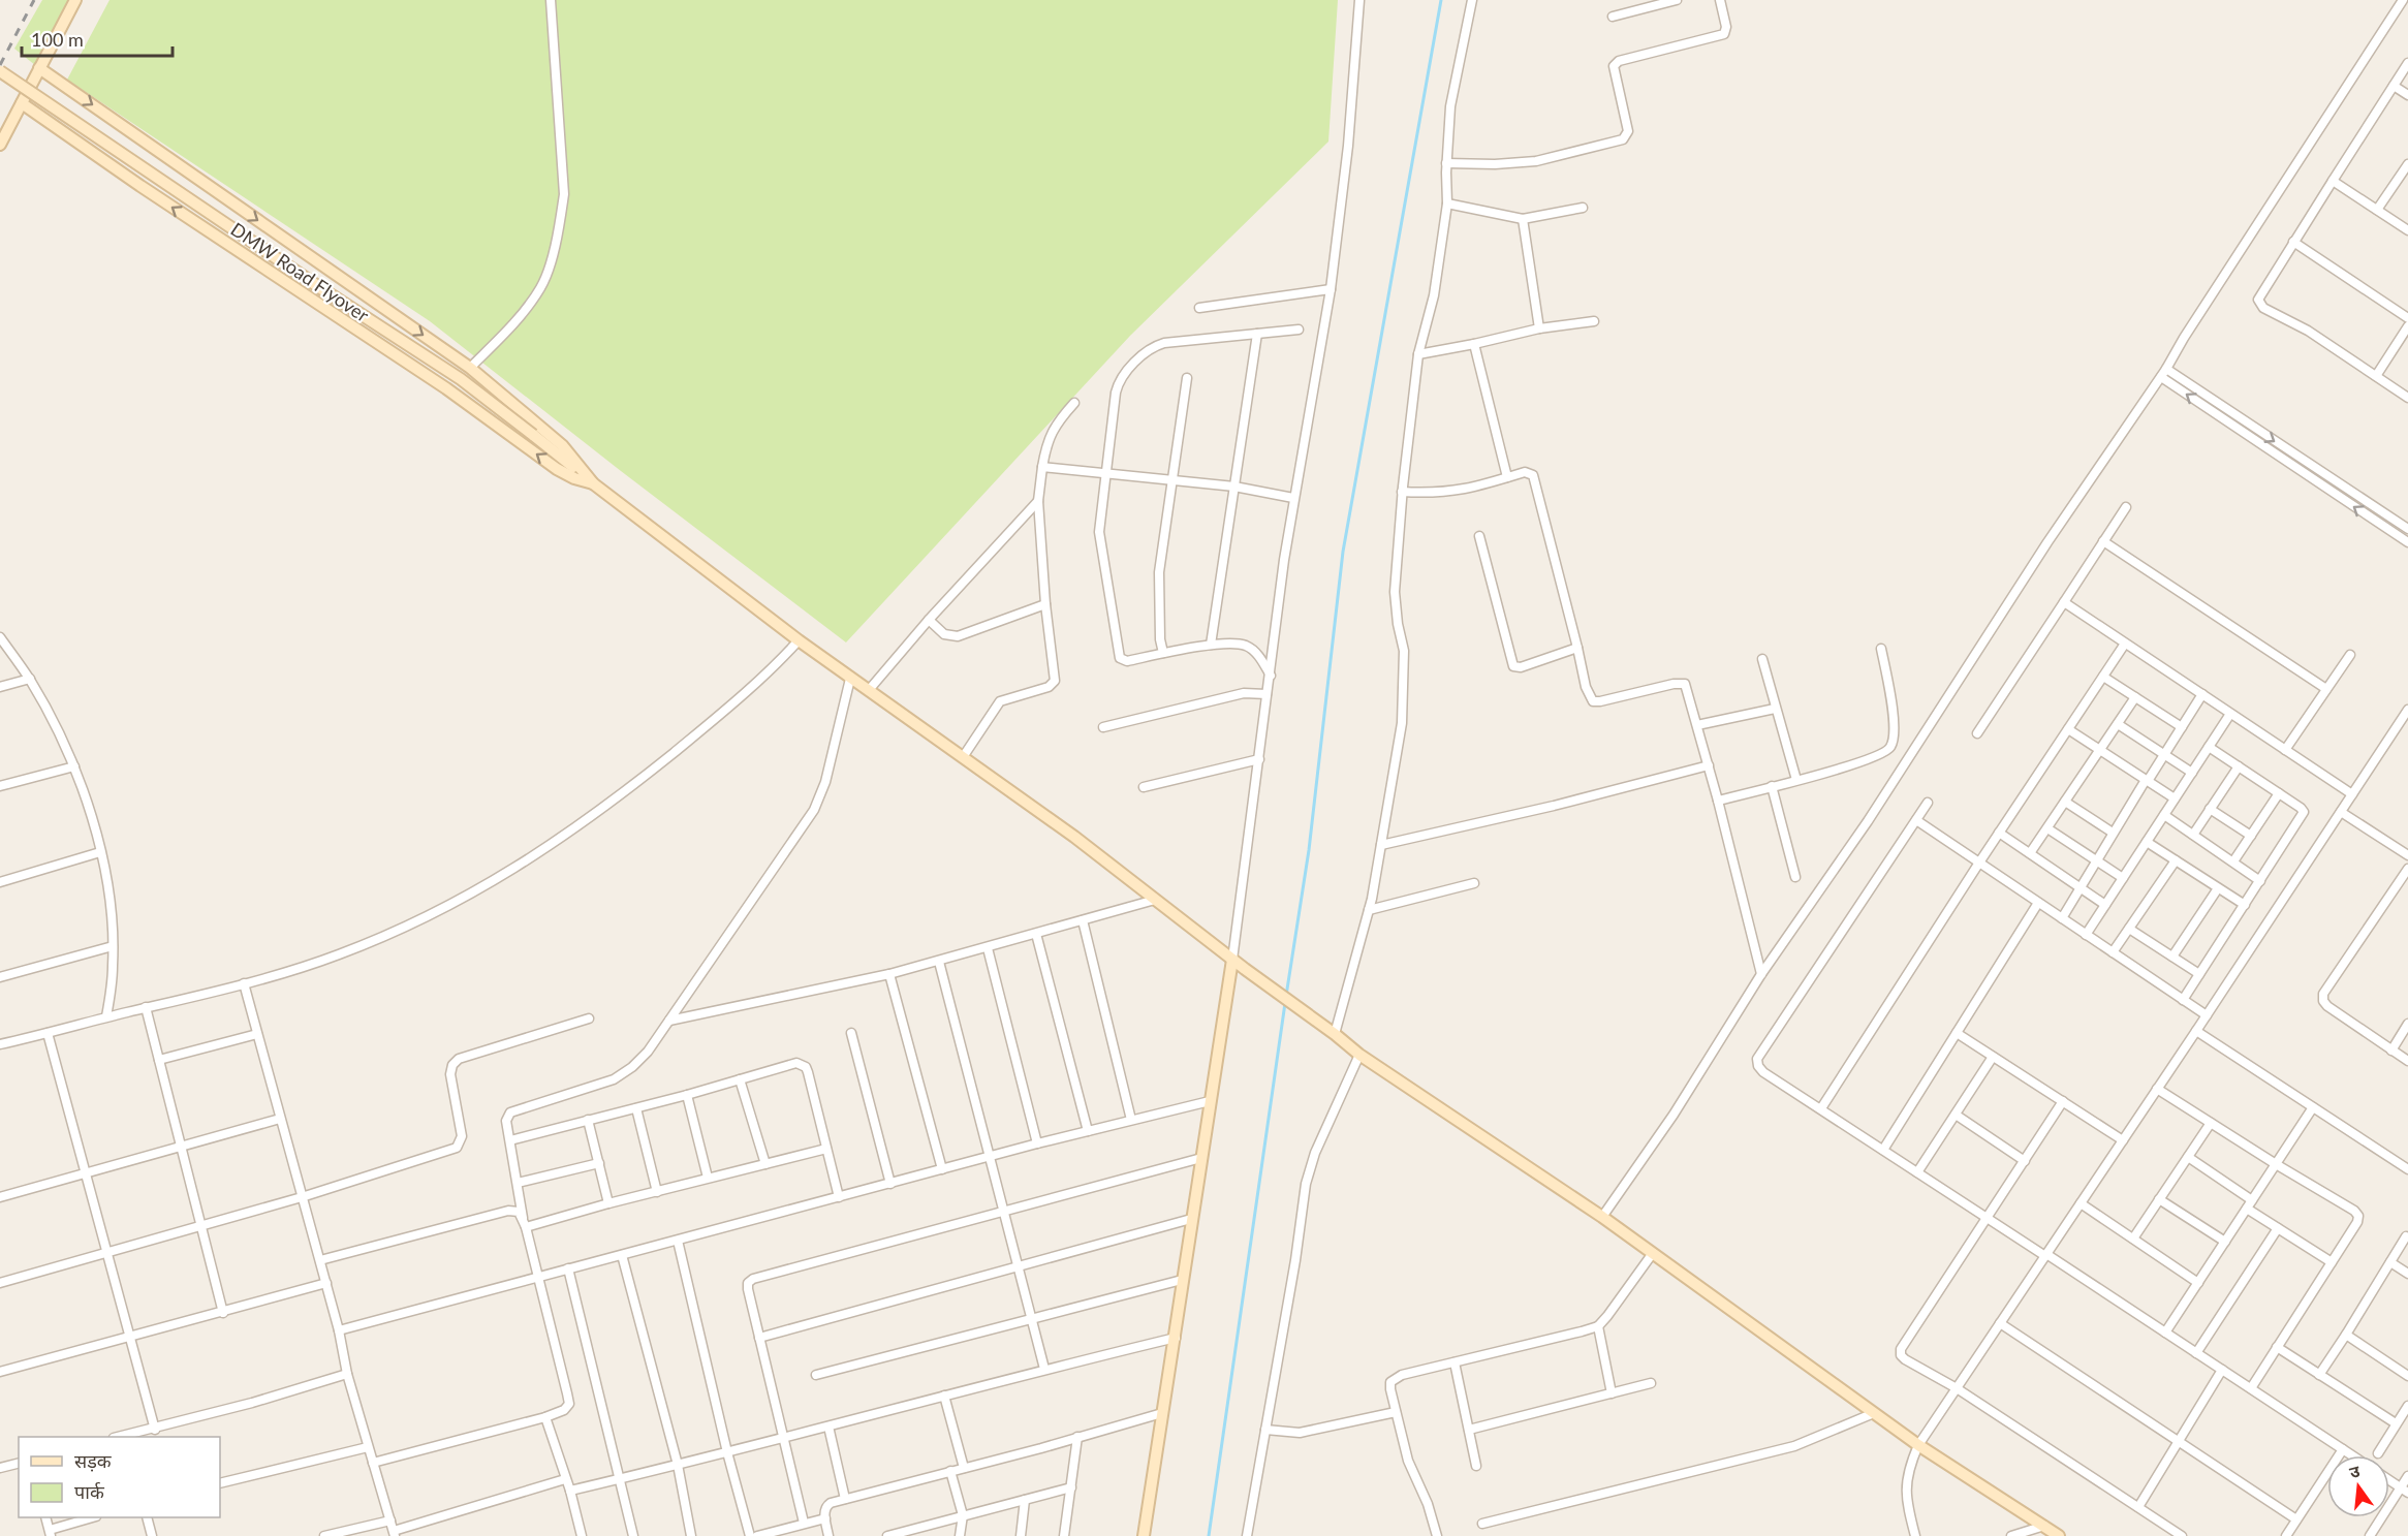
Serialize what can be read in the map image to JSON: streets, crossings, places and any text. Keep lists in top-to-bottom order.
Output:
{
  "streets": {
    "main road": ["DMW Road Flyover"]
  },
  "legend": ["सड़क", "पार्क"],
  "scale_bar": "100 m",
  "north": "top"
}
